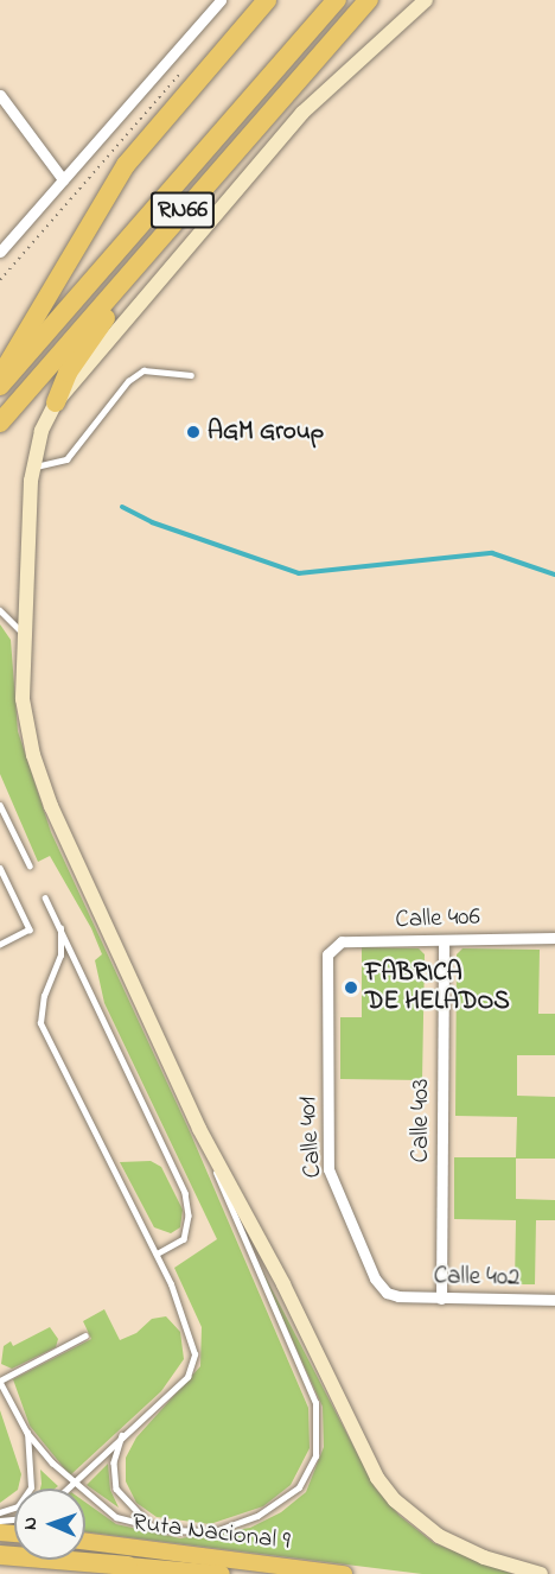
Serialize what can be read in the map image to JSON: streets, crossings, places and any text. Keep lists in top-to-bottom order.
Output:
{
  "streets": {
    "highway": ["RN66"],
    "main road": ["Ruta Nacional 9"],
    "street": [
      "Calle 406",
      "Calle 403",
      "Calle 401",
      "Calle 402"
    ]
  },
  "crossings": [
    ["Calle 406", "Calle 403"],
    ["Calle 406", "Calle 401"],
    ["Calle 403", "Calle 402"],
    ["Calle 401", "Calle 402"]
  ],
  "places": ["AGM Group", "FABRICA DE HELADOS"],
  "north": "left"
}
